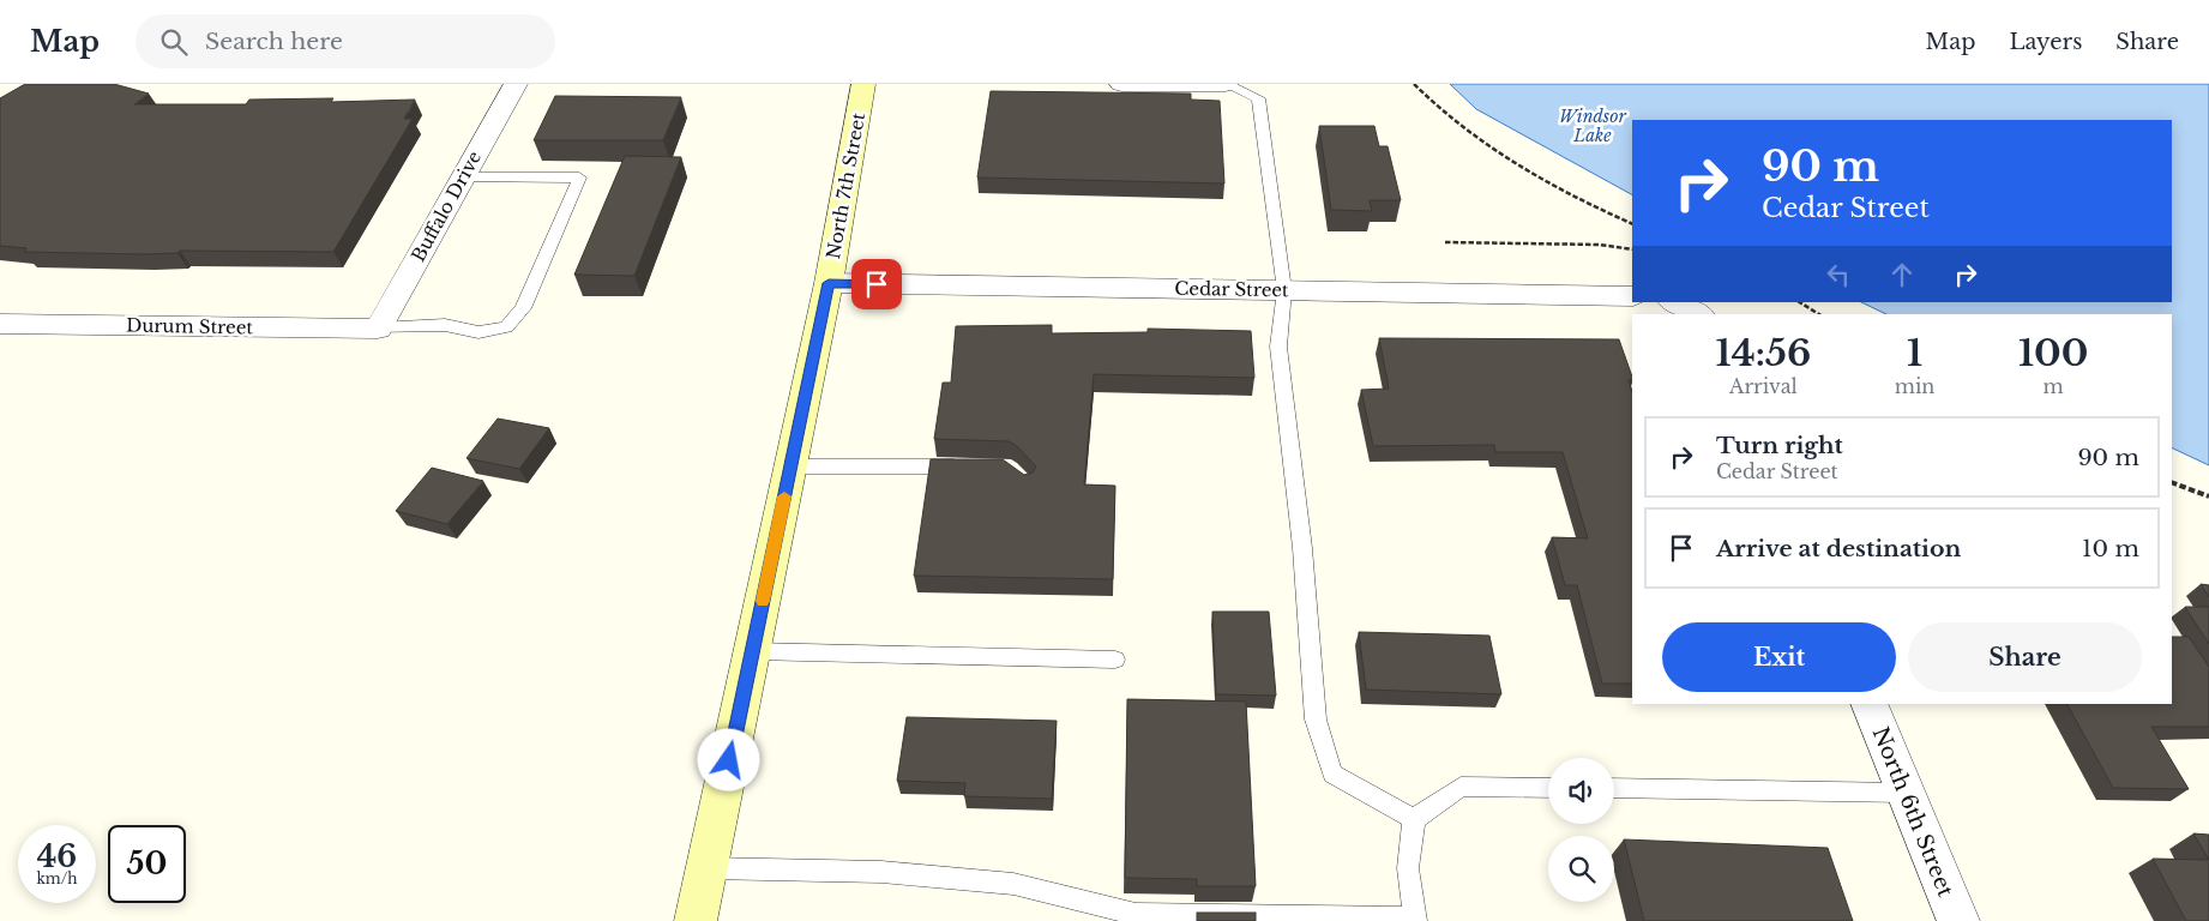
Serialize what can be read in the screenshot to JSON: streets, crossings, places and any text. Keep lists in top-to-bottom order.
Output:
{
  "streets": {
    "main road": ["North 7th Street"],
    "street": [
      "Buffalo Drive",
      "Cedar Street",
      "Durum Street",
      "North 6th Street"
    ]
  },
  "crossings": [
    ["North 7th Street", "Cedar Street"],
    ["Buffalo Drive", "Durum Street"]
  ],
  "water": ["Windsor Lake"],
  "page": {
    "header": "Map",
    "search": "Search here",
    "nav": ["Map", "Layers", "Share"],
    "turn": ["90 m", "Cedar Street"],
    "eta": [
      "14:56",
      "Arrival",
      "1",
      "min",
      "100",
      "m"
    ],
    "list": [
      {
        "name": "Turn right",
        "note": "Cedar Street",
        "value": "90 m"
      },
      {
        "name": "Arrive at destination",
        "value": "10 m"
      }
    ],
    "buttons": ["Exit", "Share"],
    "speed": "46 km/h",
    "limit": "50"
  }
}
